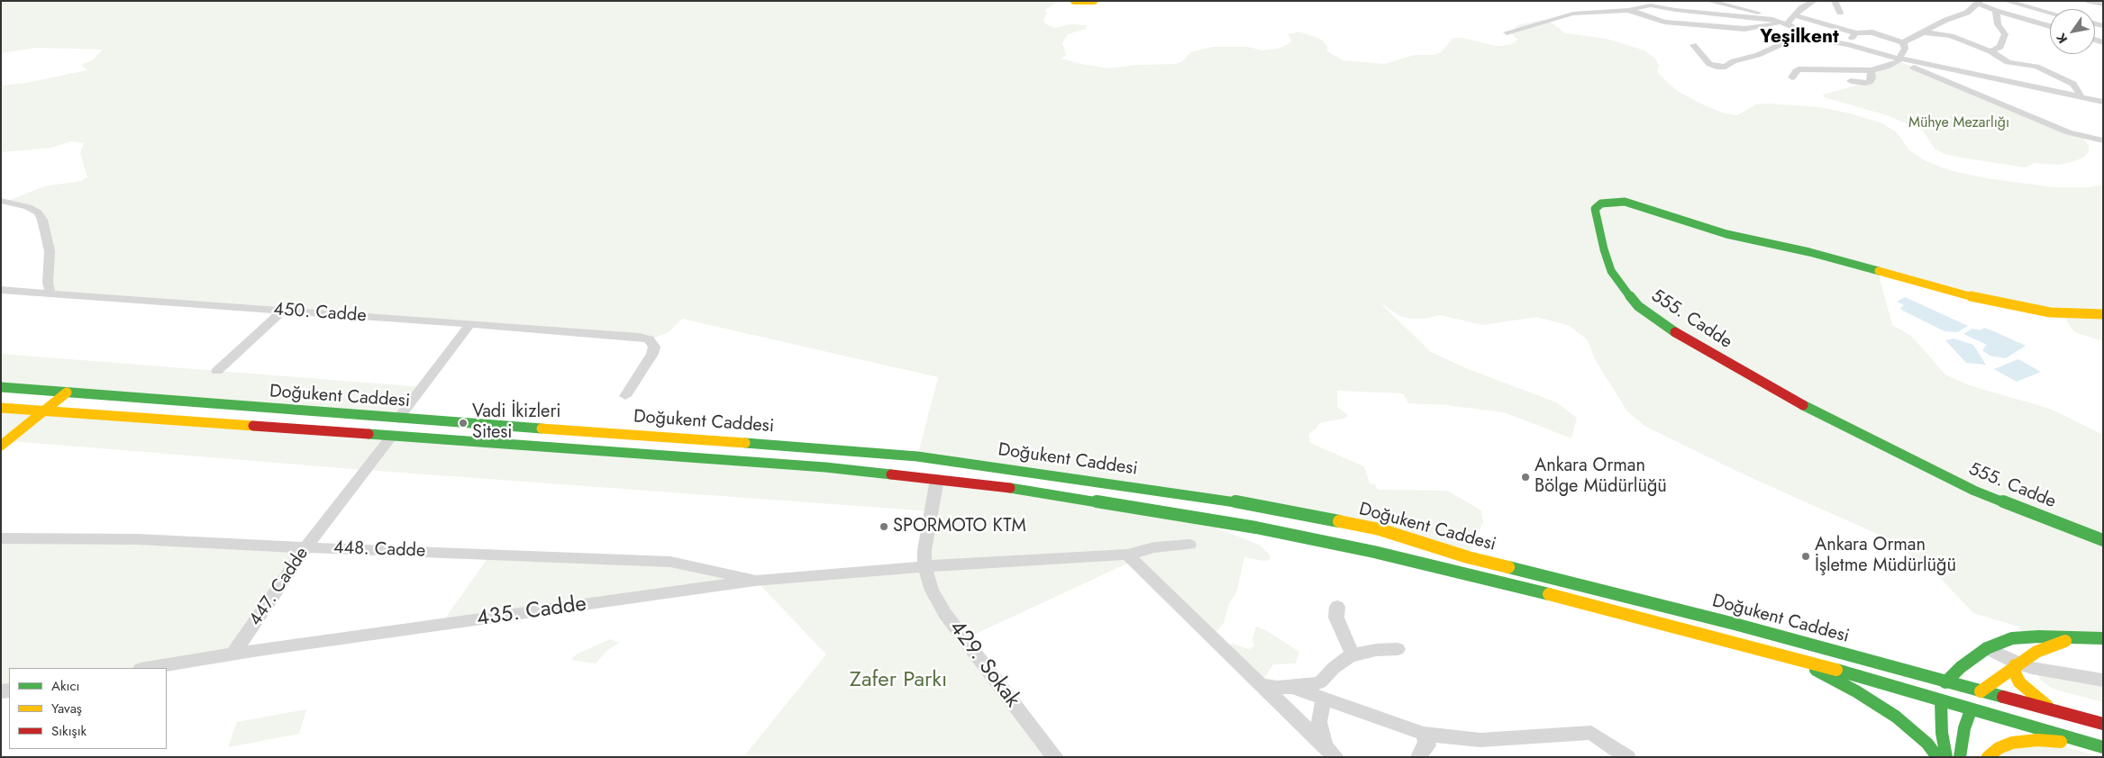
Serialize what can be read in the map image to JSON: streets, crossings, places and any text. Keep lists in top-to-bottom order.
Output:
{
  "streets": {
    "main road": ["555. Cadde", "Doğukent Caddesi"],
    "street": [
      "450. Cadde",
      "448. Cadde",
      "447. Cadde",
      "435. Cadde",
      "429. Sokak"
    ]
  },
  "crossings": [
    ["Doğukent Caddesi", "447. Cadde"],
    ["Doğukent Caddesi", "429. Sokak"],
    ["448. Cadde", "447. Cadde"],
    ["448. Cadde", "435. Cadde"],
    ["447. Cadde", "435. Cadde"],
    ["435. Cadde", "429. Sokak"]
  ],
  "districts": ["Yeşilkent"],
  "parks": ["Mühye Mezarlığı", "Zafer Parkı"],
  "places": [
    "Vadi İkizleri Sitesi",
    "Ankara Orman Bölge Müdürlüğü",
    "SPORMOTO KTM",
    "Ankara Orman İşletme Müdürlüğü"
  ],
  "legend": ["Akıcı", "Yavaş", "Sıkışık"],
  "north": "bottom left"
}
